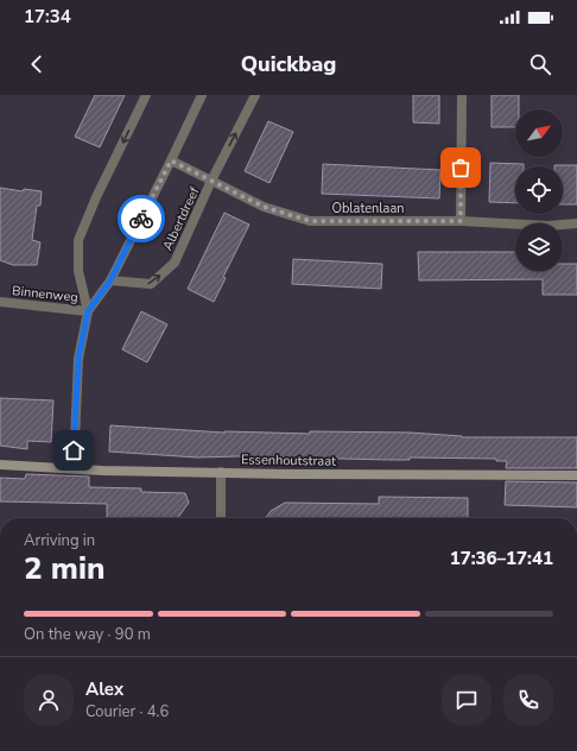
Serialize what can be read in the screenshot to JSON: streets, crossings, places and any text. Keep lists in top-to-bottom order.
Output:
{
  "streets": {
    "street": [
      "Oblatenlaan",
      "Albertdreef",
      "Binnenweg",
      "Essenhoutstraat"
    ]
  },
  "crossings": [
    ["Oblatenlaan", "Albertdreef"]
  ],
  "north": "top right",
  "page": {
    "status": "17:34",
    "header": "Quickbag",
    "heading": ["2 min", "Arriving in", "17:36–17:41"],
    "panel": ["Alex", "Courier · 4.6"],
    "bar": "On the way · 90 m"
  }
}
